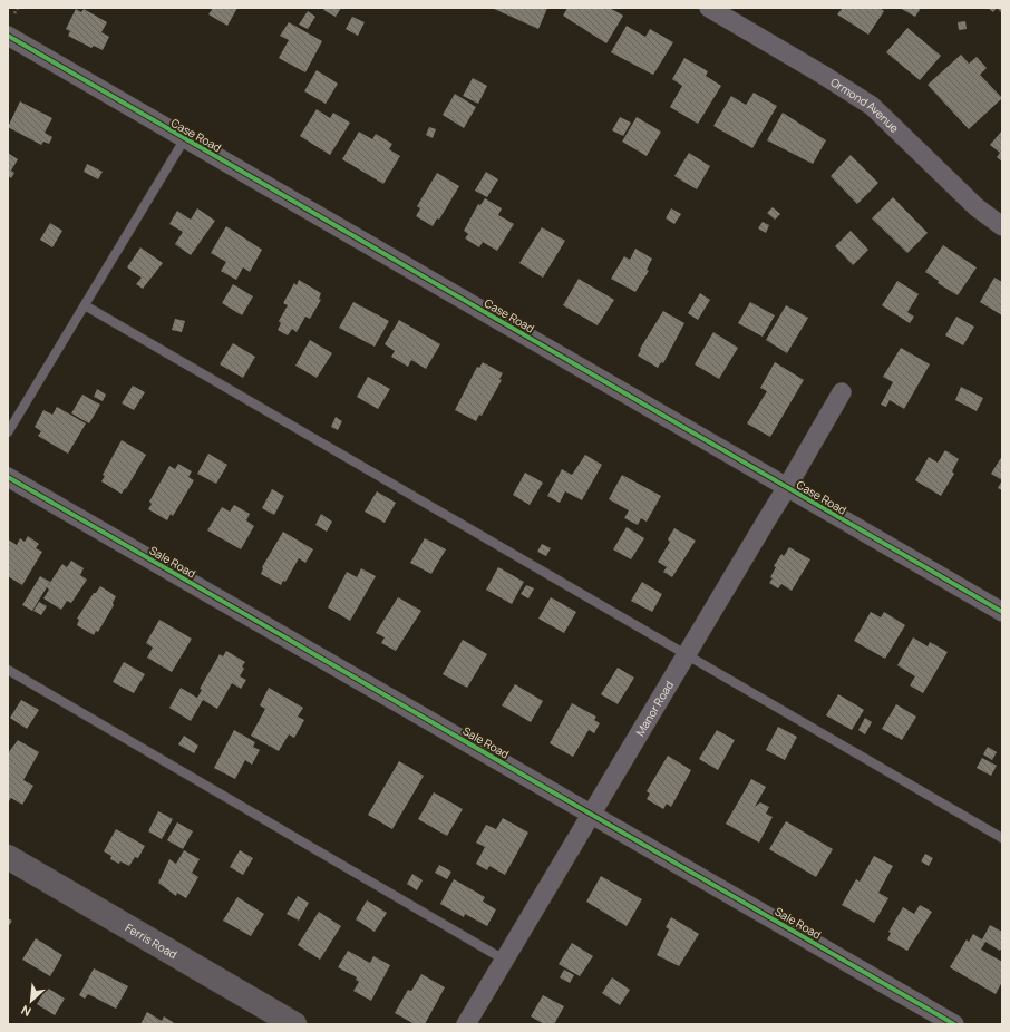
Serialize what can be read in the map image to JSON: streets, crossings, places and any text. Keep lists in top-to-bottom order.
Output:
{
  "streets": {
    "main road": ["Ferris Road"],
    "street": [
      "Ormond Avenue",
      "Case Road",
      "Sale Road",
      "Manor Road"
    ]
  },
  "crossings": [
    ["Case Road", "Manor Road"],
    ["Sale Road", "Manor Road"]
  ],
  "north": "bottom left"
}
